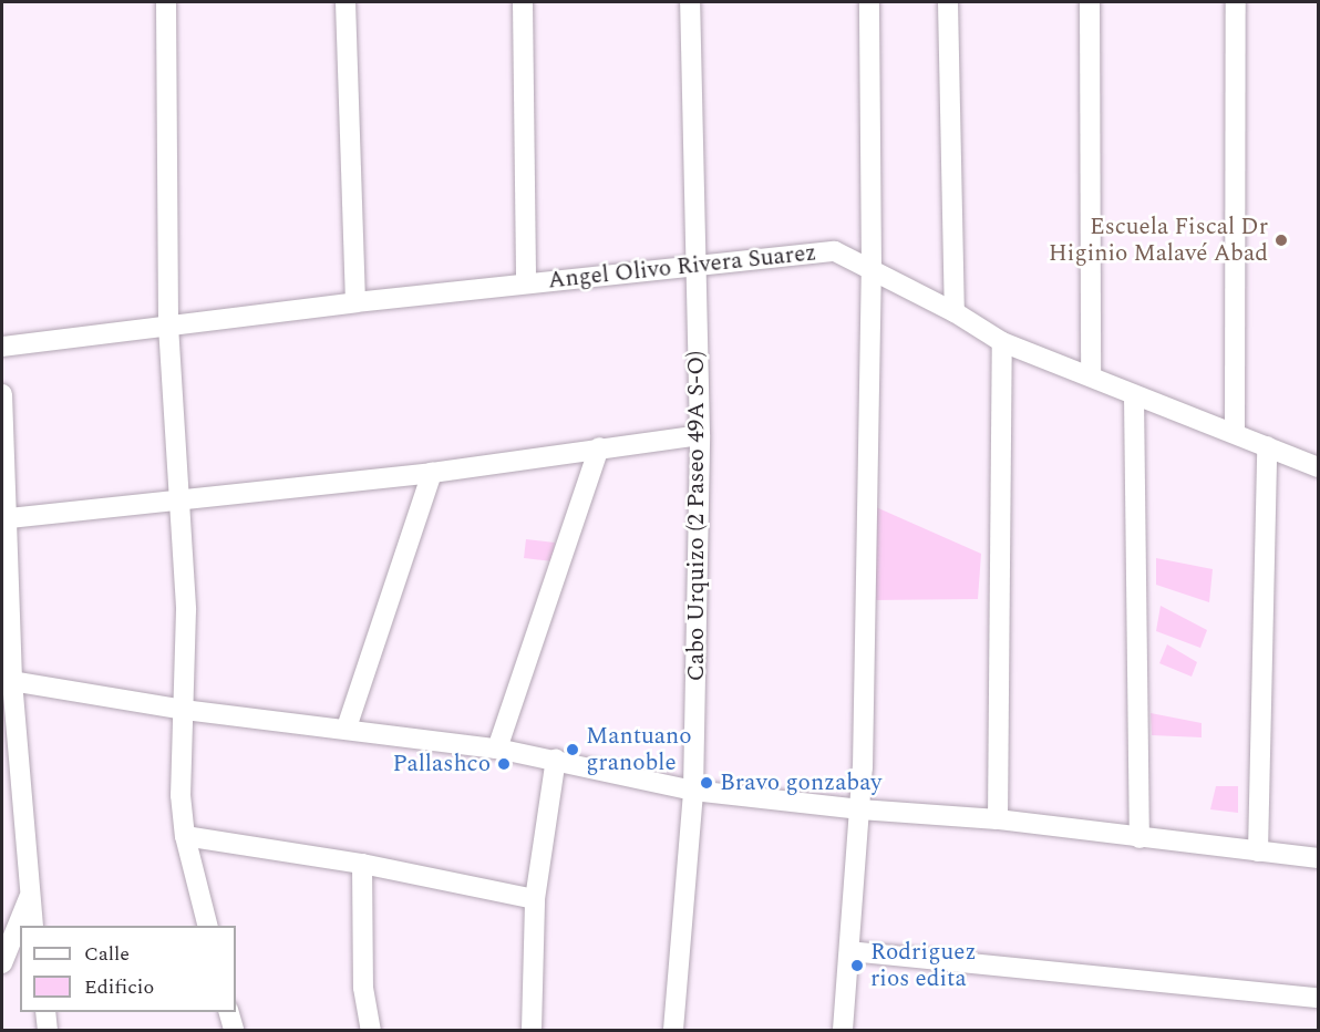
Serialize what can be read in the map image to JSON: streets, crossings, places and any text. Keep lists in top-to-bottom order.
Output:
{
  "streets": {
    "street": ["Angel Olivo Rivera Suarez", "Cabo Urquizo (2 Paseo 49A S-O)"]
  },
  "crossings": [
    ["Angel Olivo Rivera Suarez", "Cabo Urquizo (2 Paseo 49A S-O)"]
  ],
  "places": [
    "Escuela Fiscal Dr Higinio Malavé Abad",
    "Mantuano granoble",
    "Pallashco",
    "Bravo gonzabay",
    "Rodriguez rios edita"
  ],
  "legend": ["Calle", "Edificio"]
}
